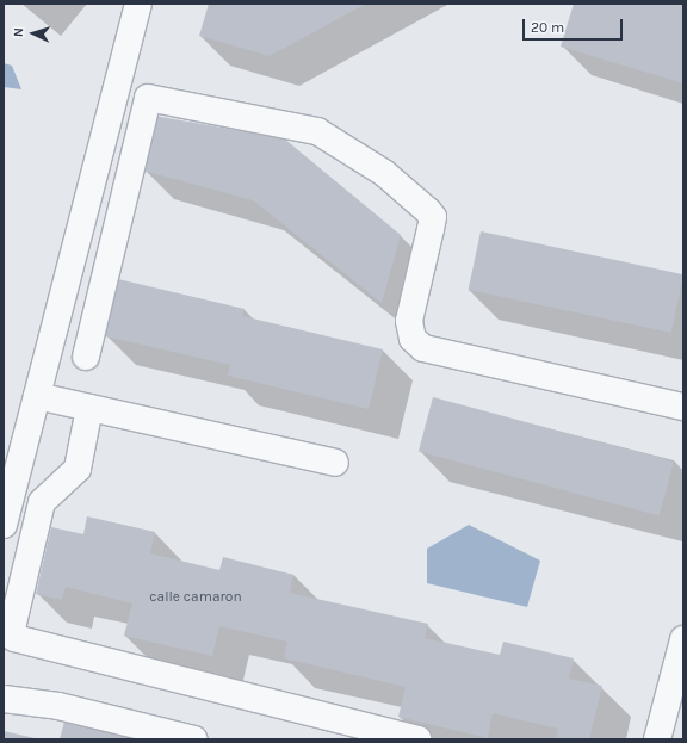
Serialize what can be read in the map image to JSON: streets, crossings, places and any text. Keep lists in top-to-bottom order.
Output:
{
  "house_numbers": ["calle camaron"],
  "scale_bar": "20 m",
  "north": "left"
}
